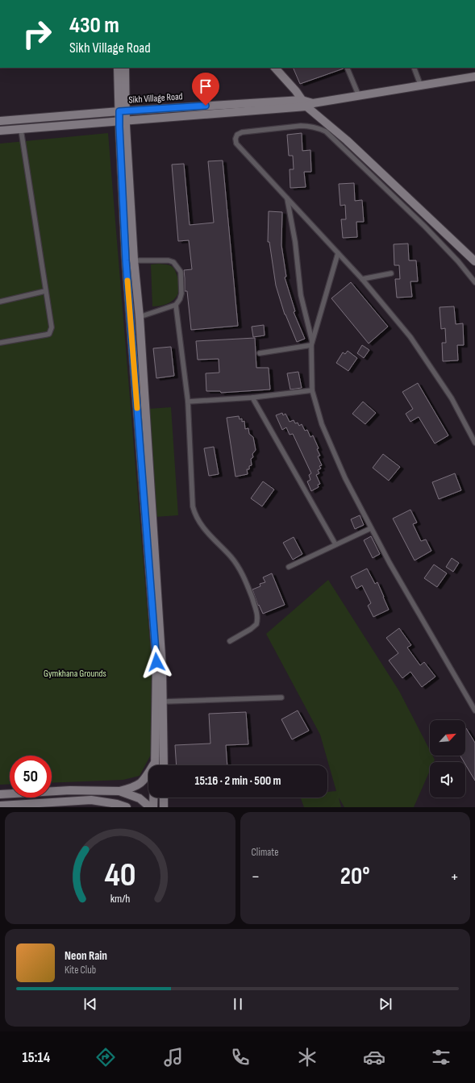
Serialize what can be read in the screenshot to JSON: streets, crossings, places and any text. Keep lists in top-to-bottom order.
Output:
{
  "streets": {
    "main road": ["Sikh Village Road"]
  },
  "parks": ["Gymkhana Grounds"],
  "north": "top right",
  "page": {
    "turn": ["430 m", "Sikh Village Road"],
    "limit": "50",
    "trip": "15:16 · 2 min · 500 m",
    "tile": "Climate",
    "heat": ["−", "20°", "+"],
    "song": ["Neon Rain", "Kite Club"],
    "tabs": "15:14",
    "gauge": ["40", "km/h"]
  }
}
